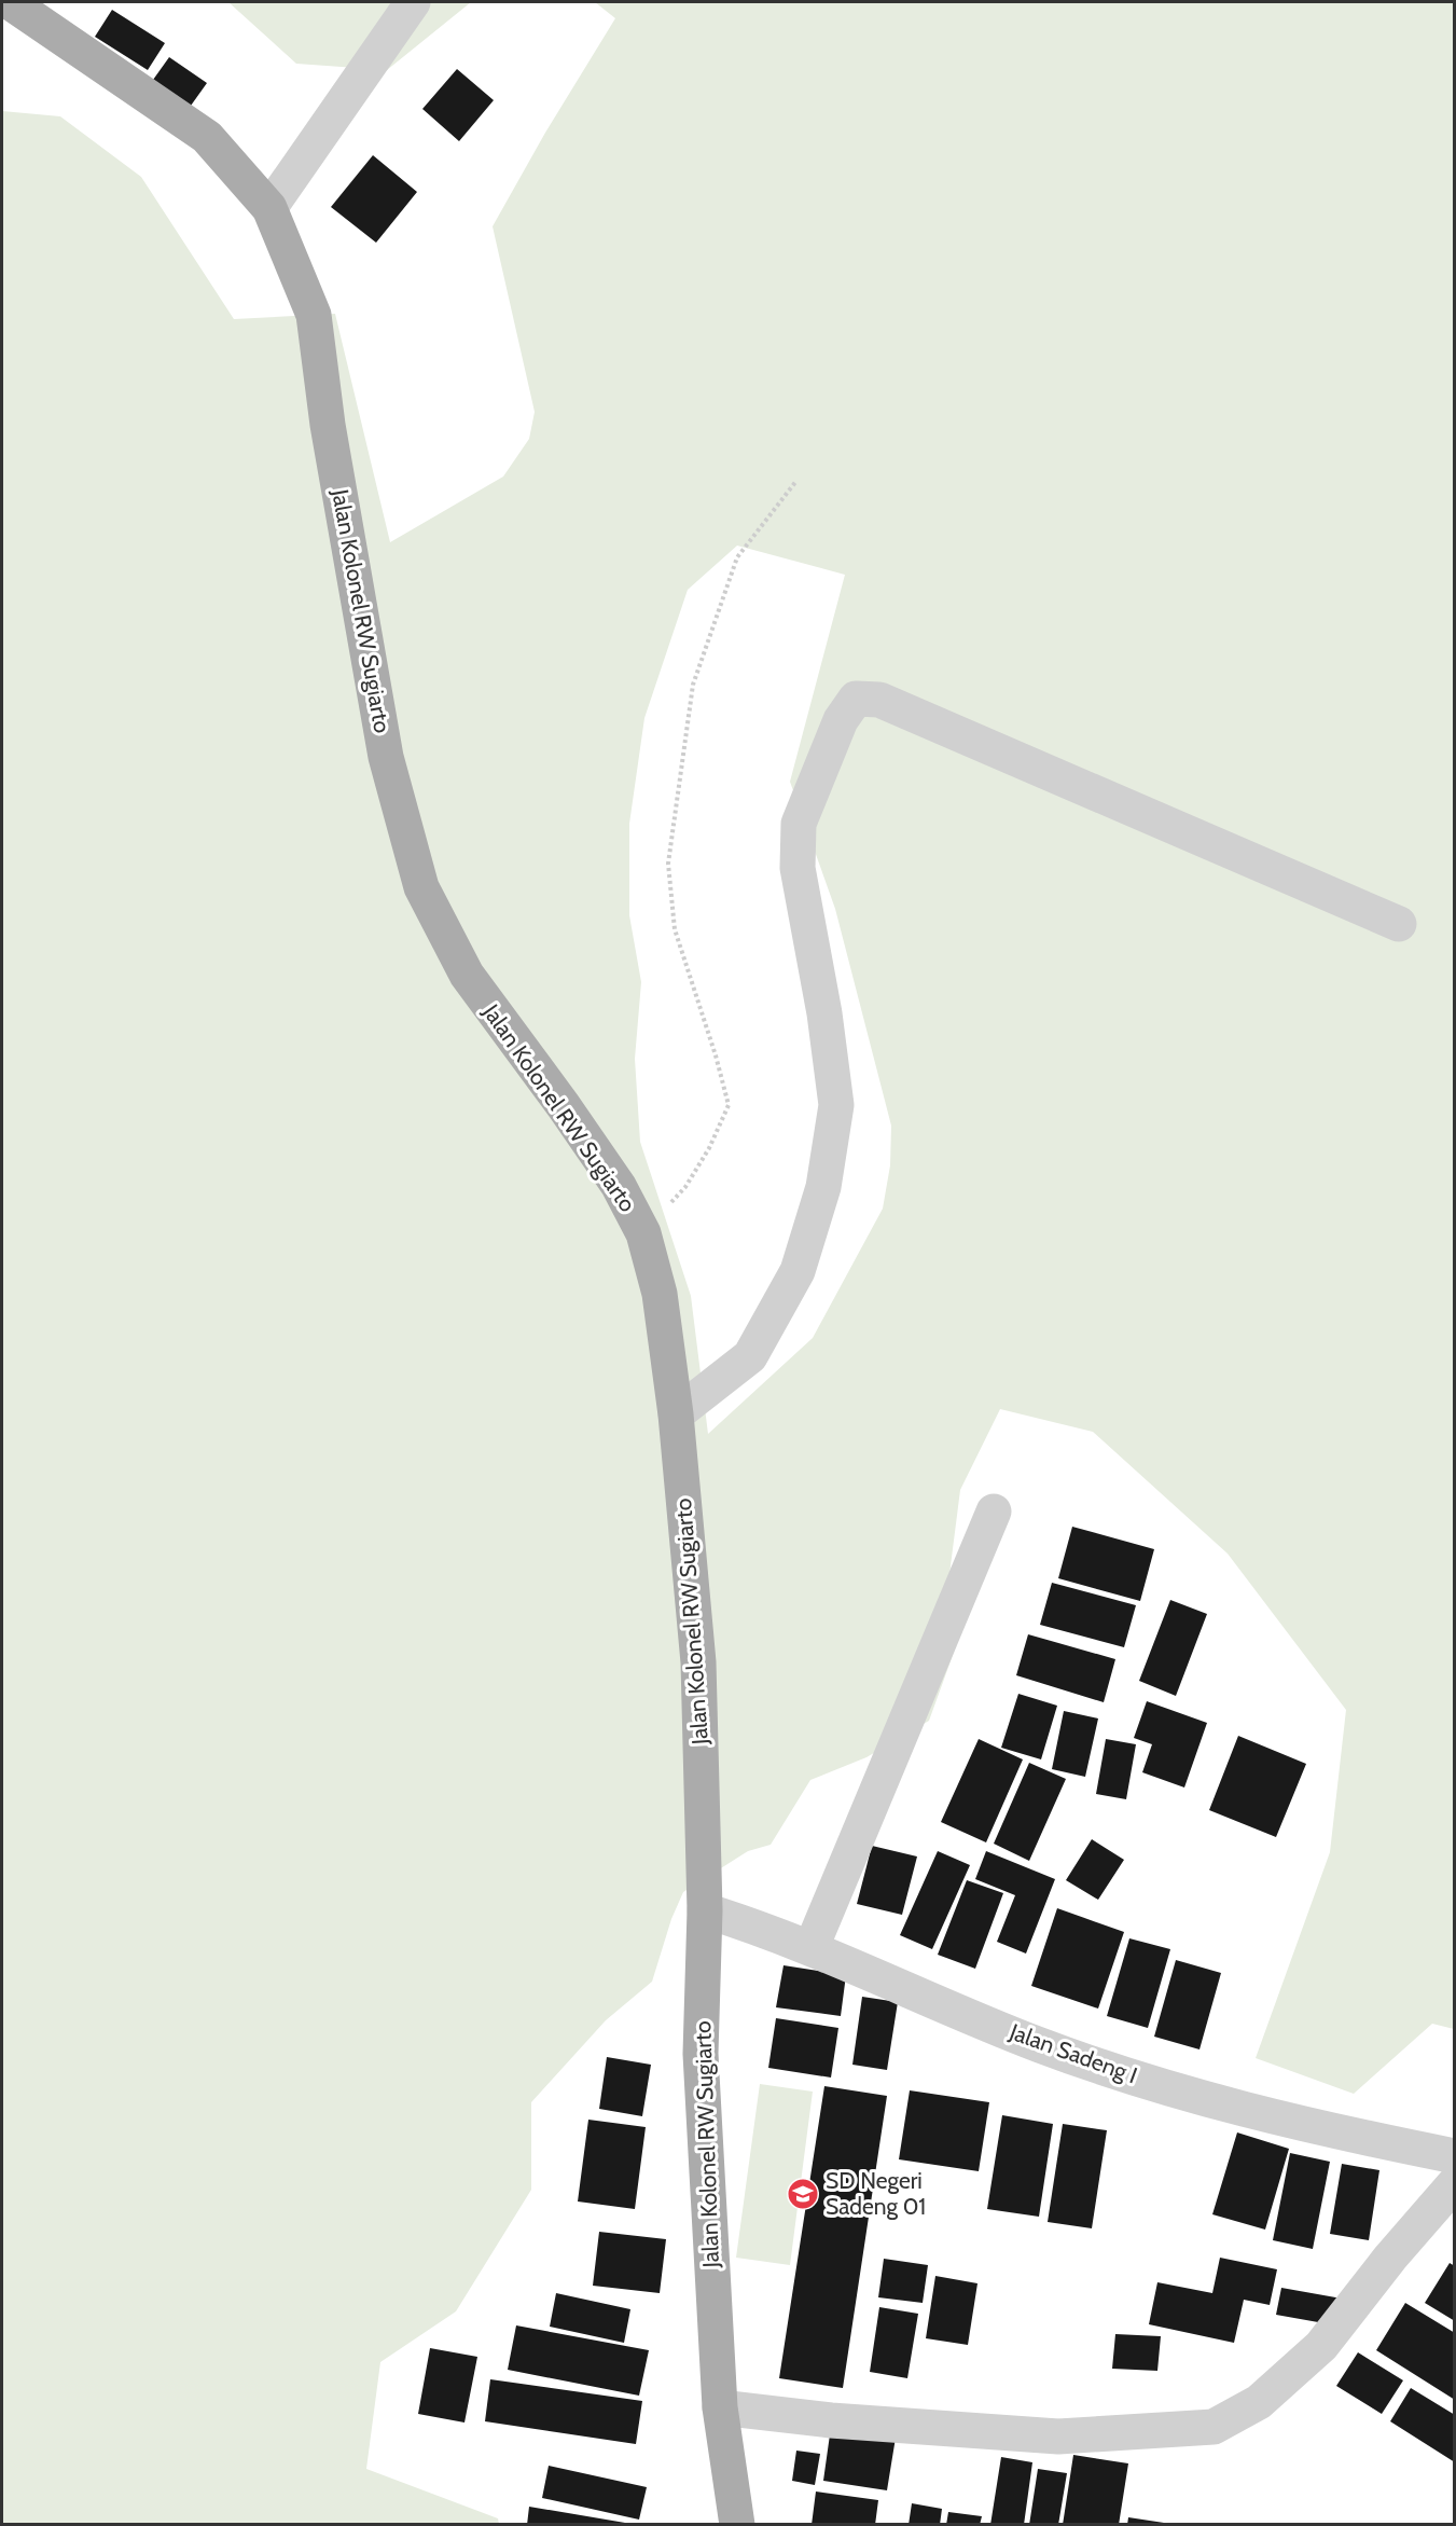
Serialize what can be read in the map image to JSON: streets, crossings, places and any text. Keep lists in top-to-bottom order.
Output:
{
  "streets": {
    "main road": ["Jalan Kolonel RW Sugiarto"],
    "street": ["Jalan Sadeng I"]
  },
  "crossings": [
    ["Jalan Kolonel RW Sugiarto", "Jalan Sadeng I"]
  ],
  "places": {
    "school or university": ["SD Negeri Sadeng 01"]
  }
}
